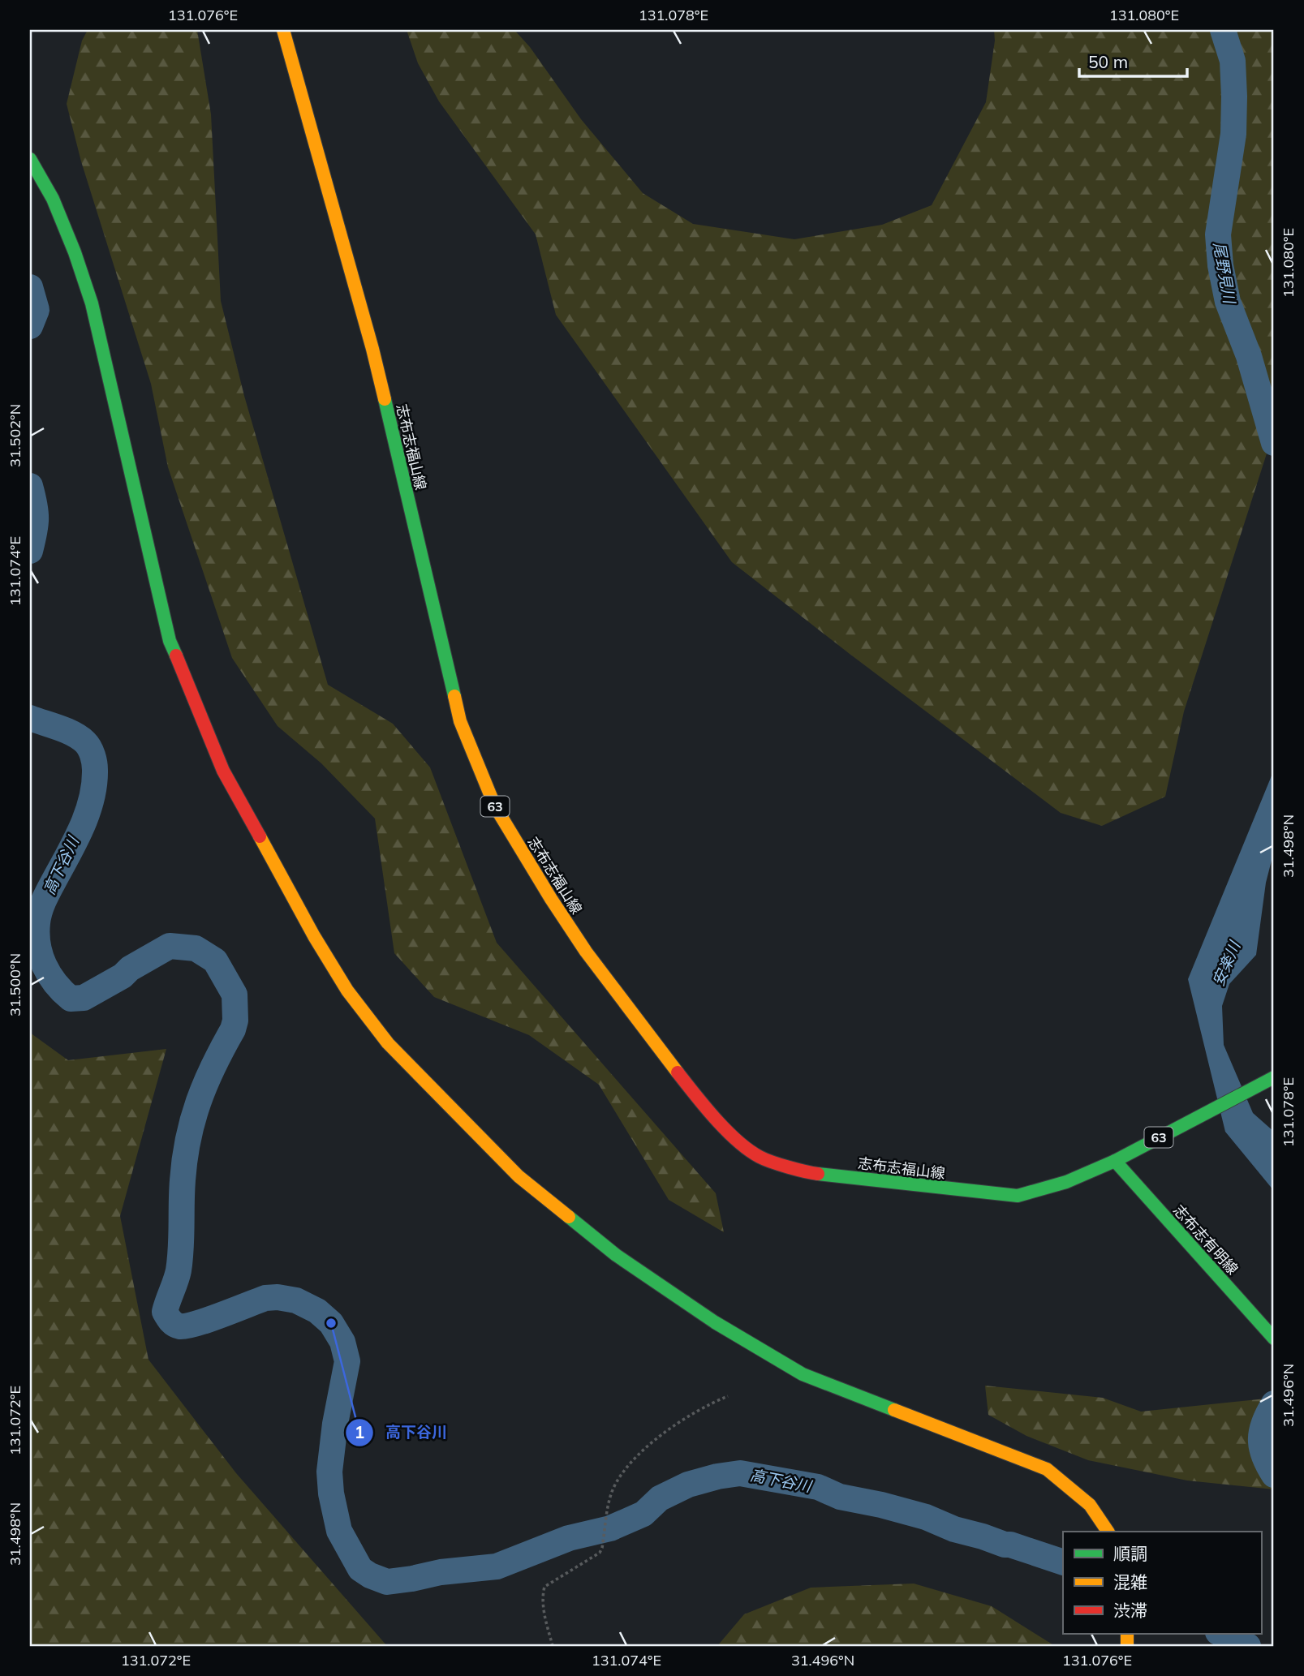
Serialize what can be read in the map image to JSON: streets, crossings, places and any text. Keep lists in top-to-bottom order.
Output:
{
  "streets": {
    "main road": ["志布志福山線", "63", "志布志有明線"]
  },
  "crossings": [
    ["志布志福山線", "志布志有明線"]
  ],
  "water": ["尾野見川", "高下谷川", "安楽川"],
  "places": ["高下谷川"],
  "legend": ["順調", "混雑", "渋滞"],
  "scale_bar": "50 m",
  "coordinates": [
    "131.076°E",
    "131.078°E",
    "131.080°E",
    "31.502°N",
    "131.074°E",
    "31.498°N",
    "31.500°N",
    "31.496°N",
    "131.072°E"
  ]
}
